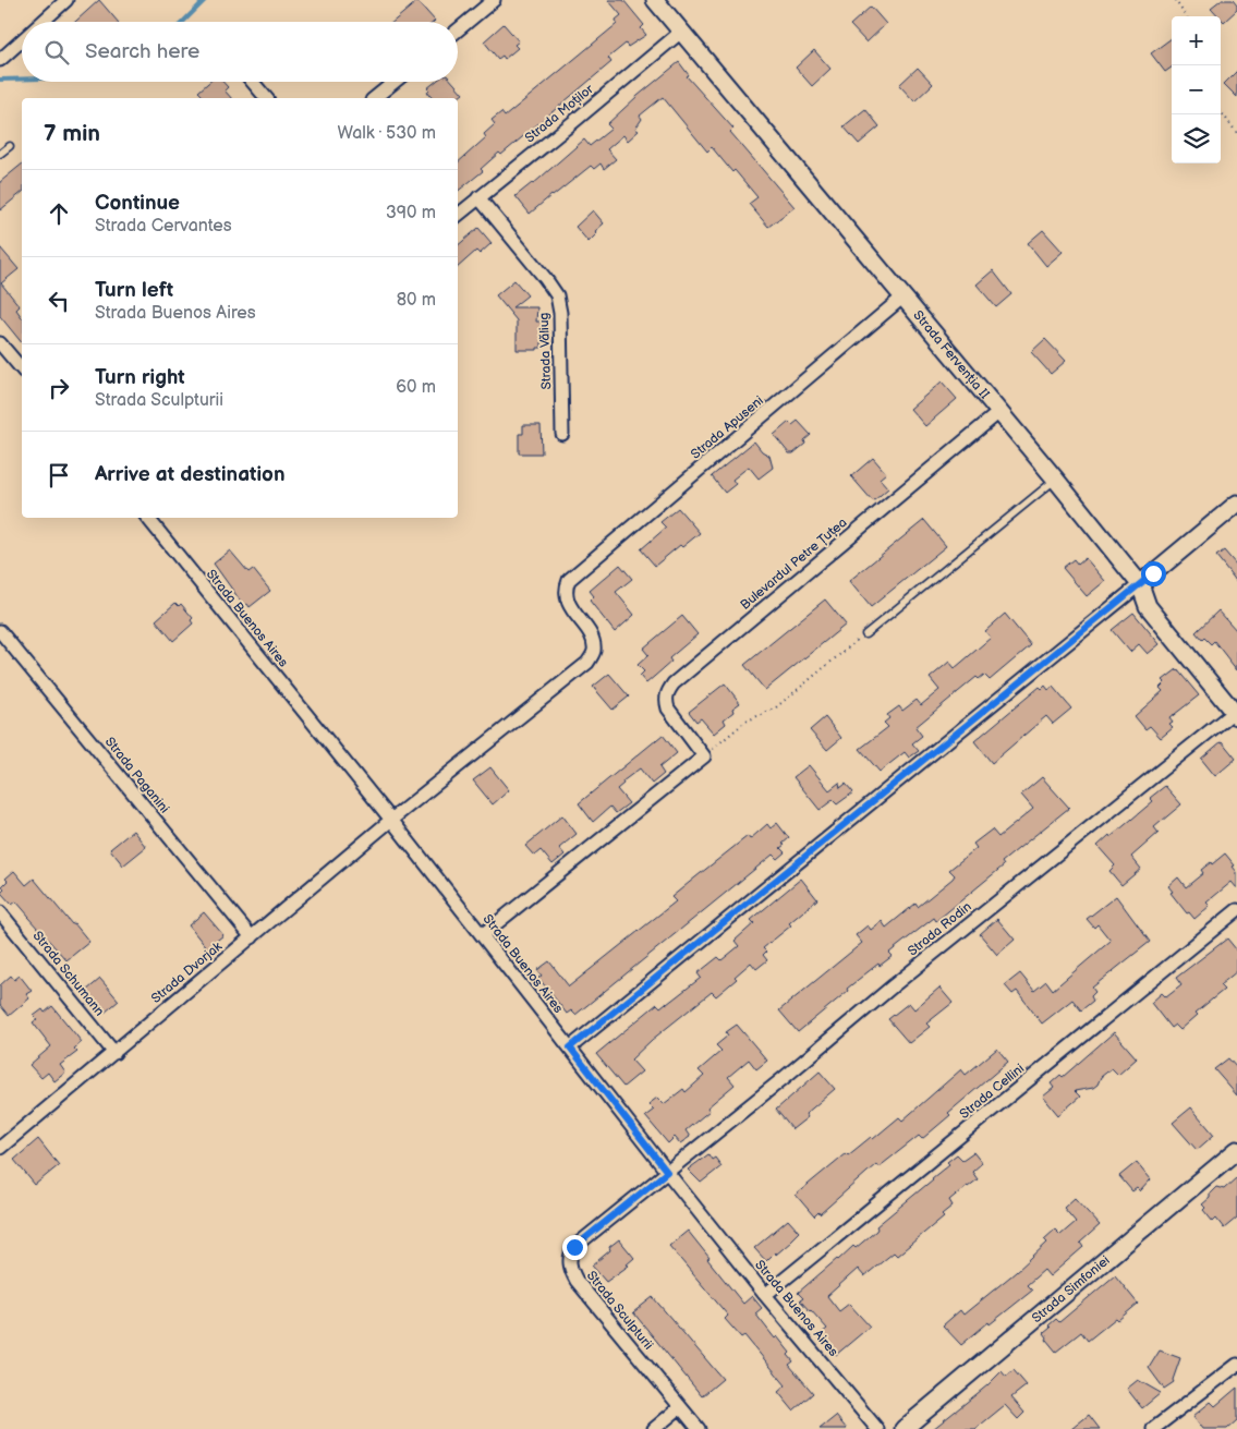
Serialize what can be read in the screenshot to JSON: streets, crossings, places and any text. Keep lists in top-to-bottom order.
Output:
{
  "streets": {
    "street": [
      "Strada Moților",
      "Strada Văliug",
      "Strada Fervenția II",
      "Strada Apuseni",
      "Bulevardul Petre Țuțea",
      "Strada Buenos Aires",
      "Strada Paganini",
      "Strada Rodin",
      "Strada Dvorjak",
      "Strada Schumann",
      "Strada Cellini",
      "Strada Simfoniei",
      "Strada Sculpturii"
    ]
  },
  "crossings": [
    ["Strada Moților", "Strada Văliug"],
    ["Strada Moților", "Strada Fervenția II"],
    ["Strada Fervenția II", "Strada Apuseni"],
    ["Strada Fervenția II", "Bulevardul Petre Țuțea"],
    ["Strada Fervenția II", "Strada Rodin"],
    ["Strada Apuseni", "Strada Dvorjak"],
    ["Strada Buenos Aires", "Strada Rodin"],
    ["Strada Buenos Aires", "Strada Dvorjak"],
    ["Strada Buenos Aires", "Strada Cellini"],
    ["Strada Buenos Aires", "Strada Sculpturii"],
    ["Strada Paganini", "Strada Dvorjak"],
    ["Strada Rodin", "Strada Sculpturii"],
    ["Strada Dvorjak", "Strada Schumann"]
  ],
  "page": {
    "map_buttons": ["+", "−"],
    "search": "Search here",
    "heading": ["7 min", "Walk · 530 m"],
    "list": [
      ["Continue", "Strada Cervantes", "390 m"],
      ["Turn left", "Strada Buenos Aires", "80 m"],
      ["Turn right", "Strada Sculpturii", "60 m"],
      "Arrive at destination"
    ]
  }
}
